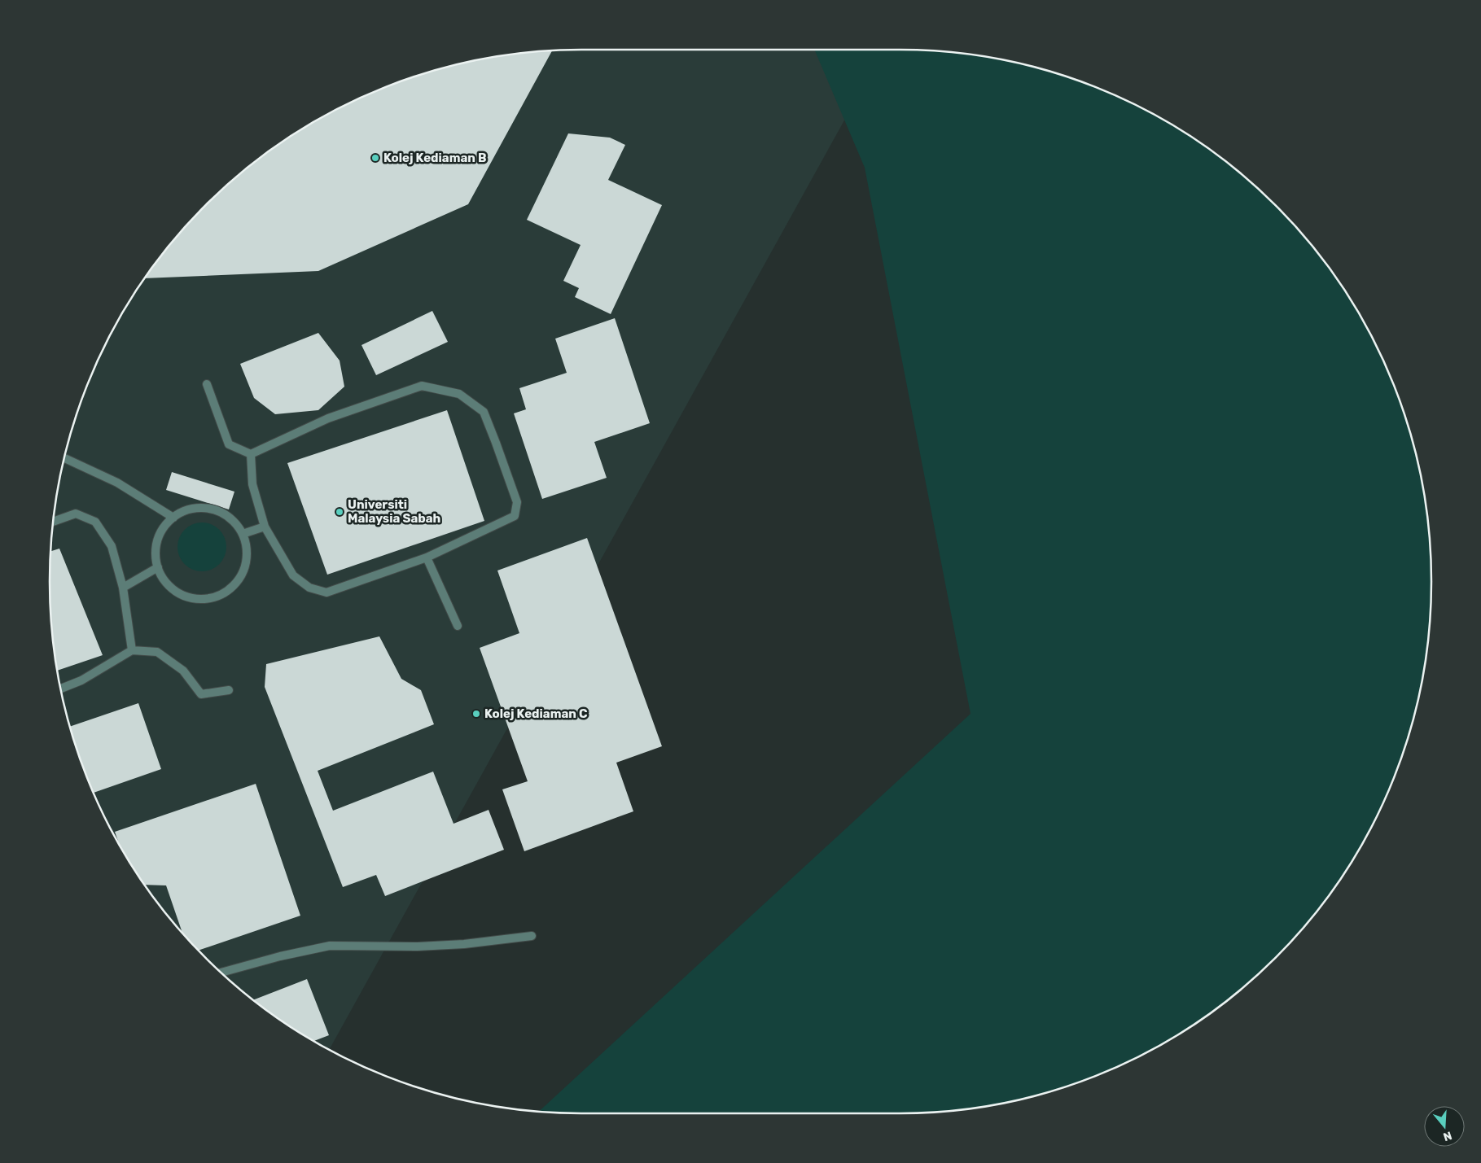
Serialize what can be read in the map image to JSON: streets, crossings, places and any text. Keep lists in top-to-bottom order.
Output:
{
  "places": ["Kolej Kediaman B", "Universiti Malaysia Sabah", "Kolej Kediaman C"],
  "north": "bottom"
}
